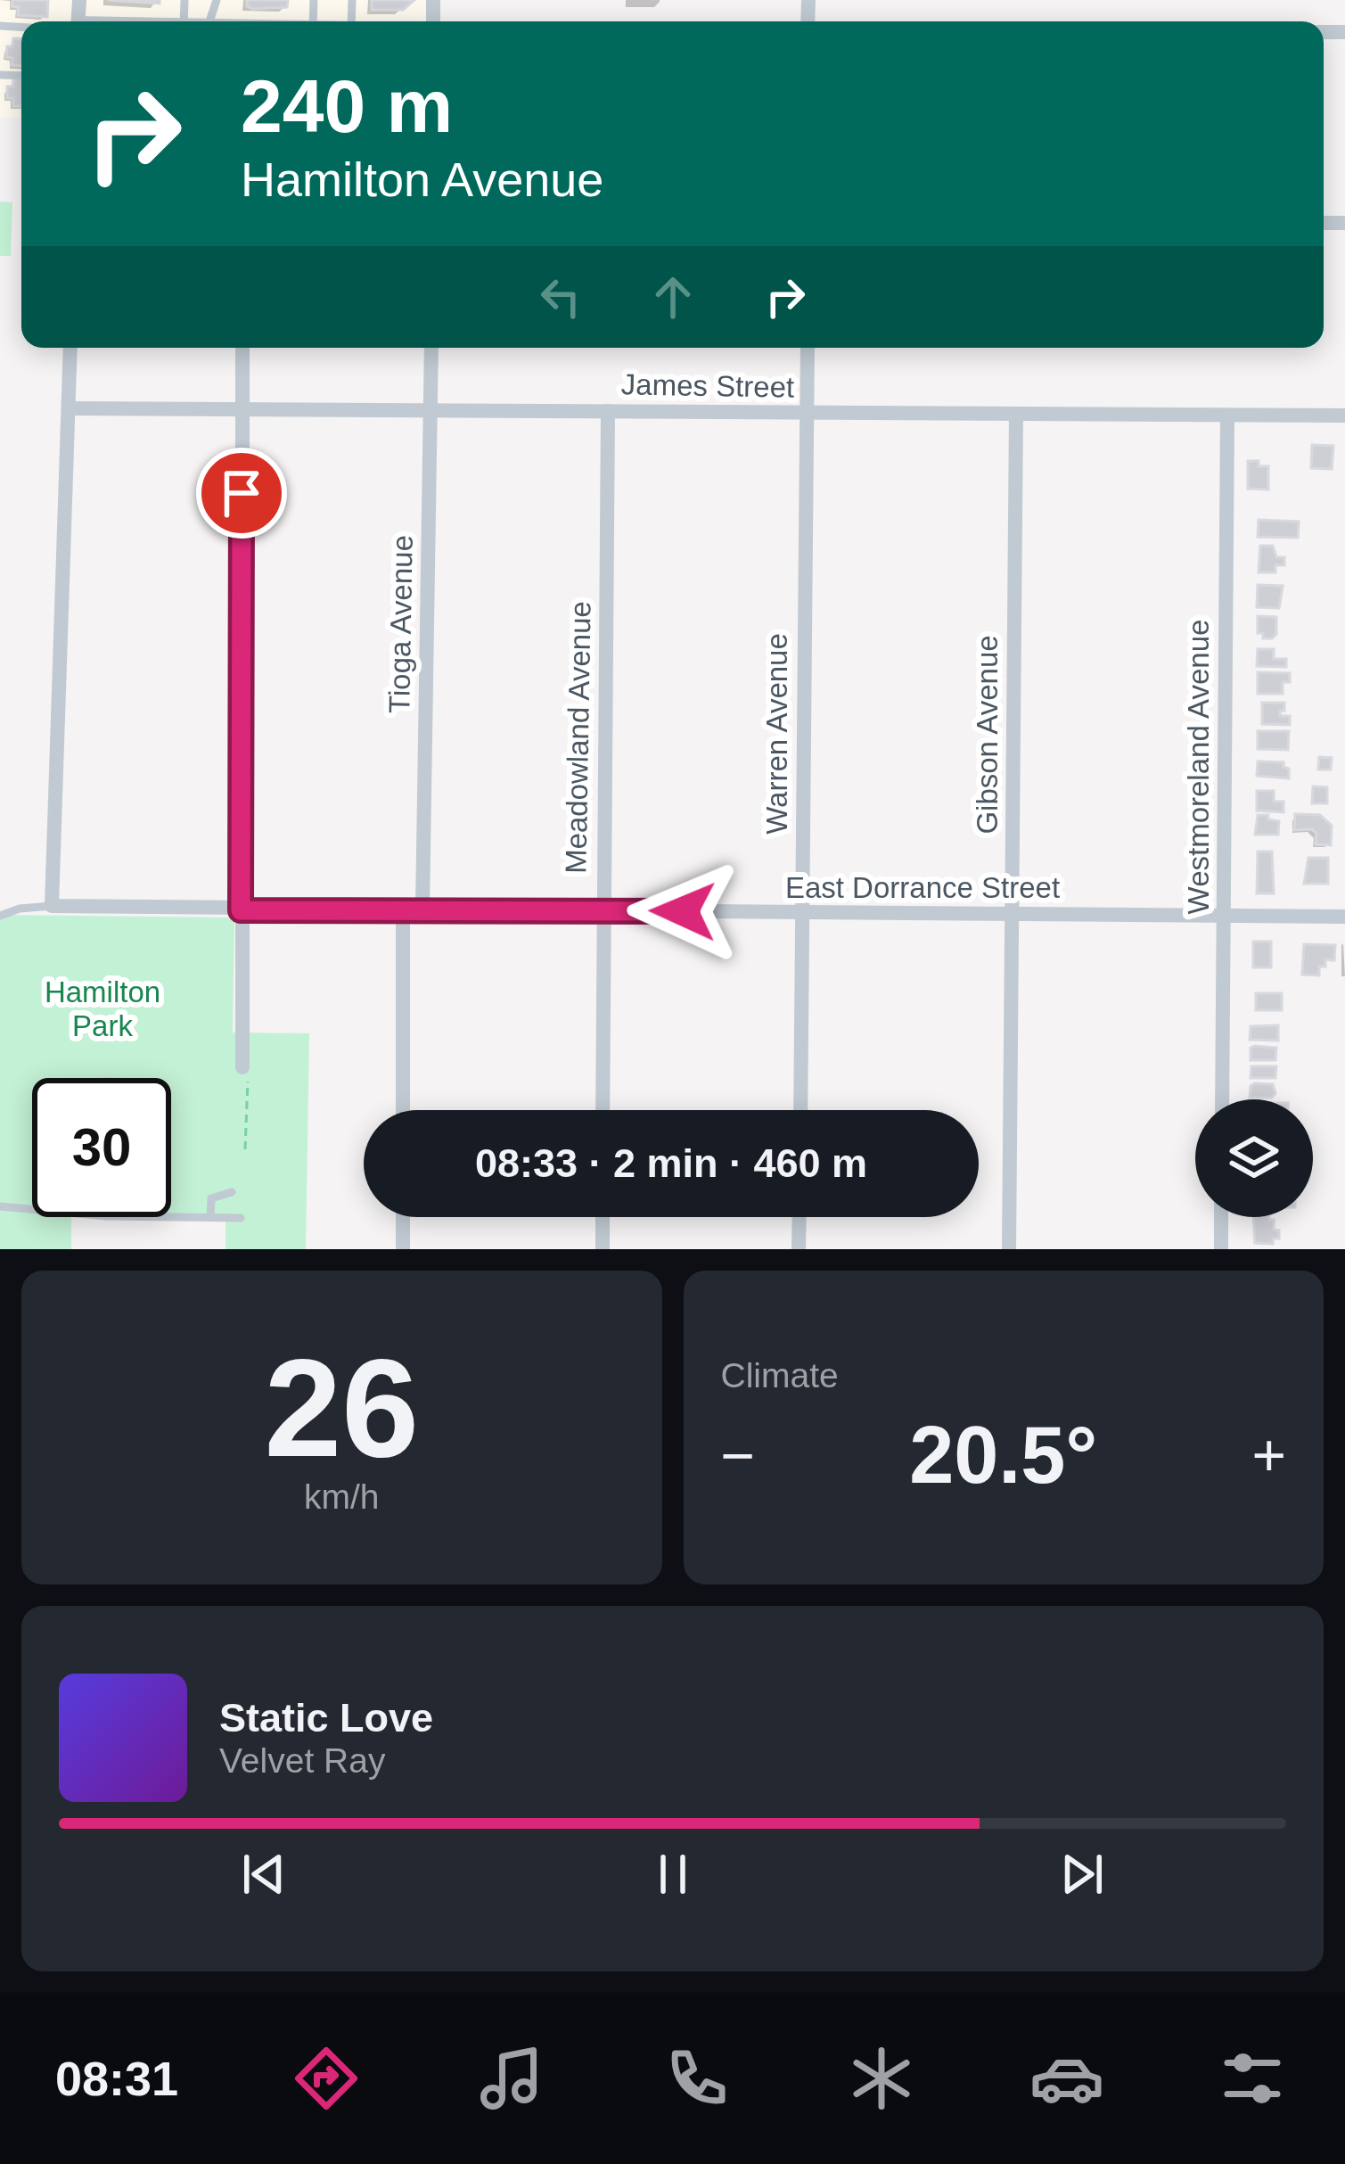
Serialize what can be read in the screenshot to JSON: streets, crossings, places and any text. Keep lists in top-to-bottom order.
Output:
{
  "streets": {
    "street": [
      "James Street",
      "Tioga Avenue",
      "Warren Avenue",
      "Gibson Avenue",
      "Meadowland Avenue",
      "Westmoreland Avenue",
      "East Dorrance Street"
    ]
  },
  "crossings": [
    ["James Street", "Tioga Avenue"],
    ["James Street", "Warren Avenue"],
    ["James Street", "Gibson Avenue"],
    ["James Street", "Meadowland Avenue"],
    ["James Street", "Westmoreland Avenue"],
    ["Tioga Avenue", "East Dorrance Street"],
    ["Warren Avenue", "East Dorrance Street"],
    ["Gibson Avenue", "East Dorrance Street"],
    ["Meadowland Avenue", "East Dorrance Street"],
    ["Westmoreland Avenue", "East Dorrance Street"]
  ],
  "parks": ["Hamilton Park"],
  "page": {
    "turn": ["240 m", "Hamilton Avenue"],
    "limit": "30",
    "trip": "08:33 · 2 min · 460 m",
    "tile": [
      ["26", "km/h"],
      "Climate"
    ],
    "heat": ["−", "20.5°", "+"],
    "song": ["Static Love", "Velvet Ray"],
    "tabs": "08:31"
  }
}
